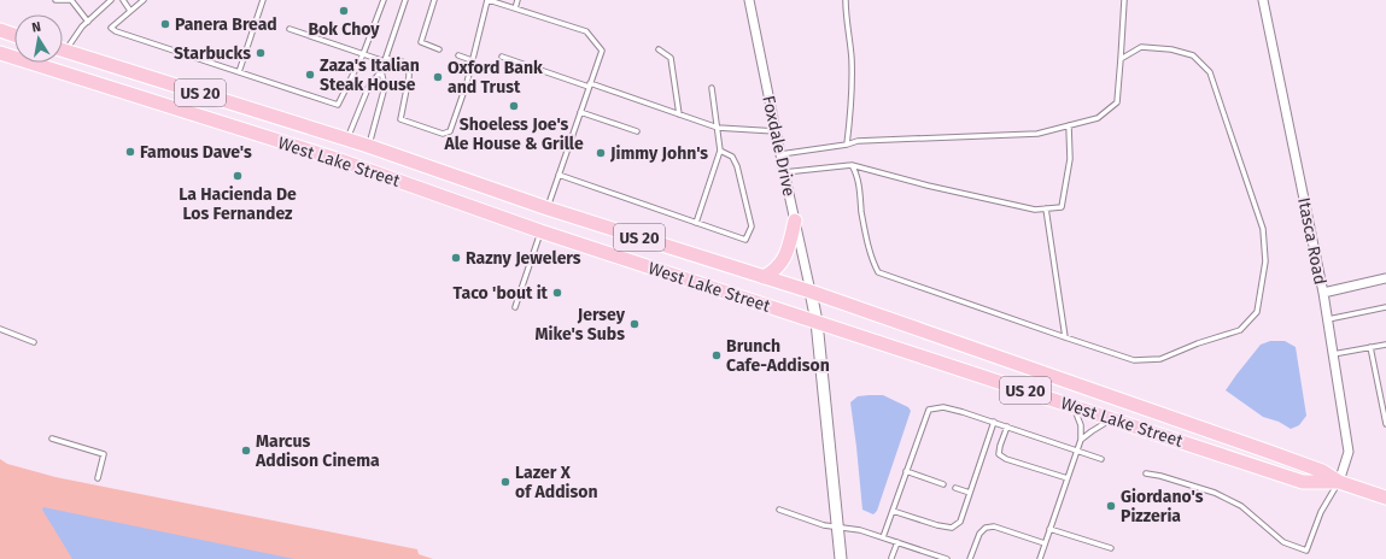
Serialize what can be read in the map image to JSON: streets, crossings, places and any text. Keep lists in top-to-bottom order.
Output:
{
  "streets": {
    "main road": ["US 20", "West Lake Street"],
    "street": ["Foxdale Drive", "Itasca Road"]
  },
  "crossings": [
    ["Foxdale Drive", "West Lake Street"],
    ["West Lake Street", "Itasca Road"]
  ],
  "places": [
    "Bok Choy",
    "Panera Bread",
    "Starbucks",
    "Zaza's Italian Steak House",
    "Oxford Bank and Trust",
    "Shoeless Joe's Ale House & Grille",
    "Famous Dave's",
    "Jimmy John's",
    "La Hacienda De Los Fernandez",
    "Razny Jewelers",
    "Taco 'bout it",
    "Jersey Mike's Subs",
    "Brunch Cafe-Addison",
    "Marcus Addison Cinema",
    "Lazer X of Addison",
    "Giordano's Pizzeria"
  ],
  "north": "top"
}
